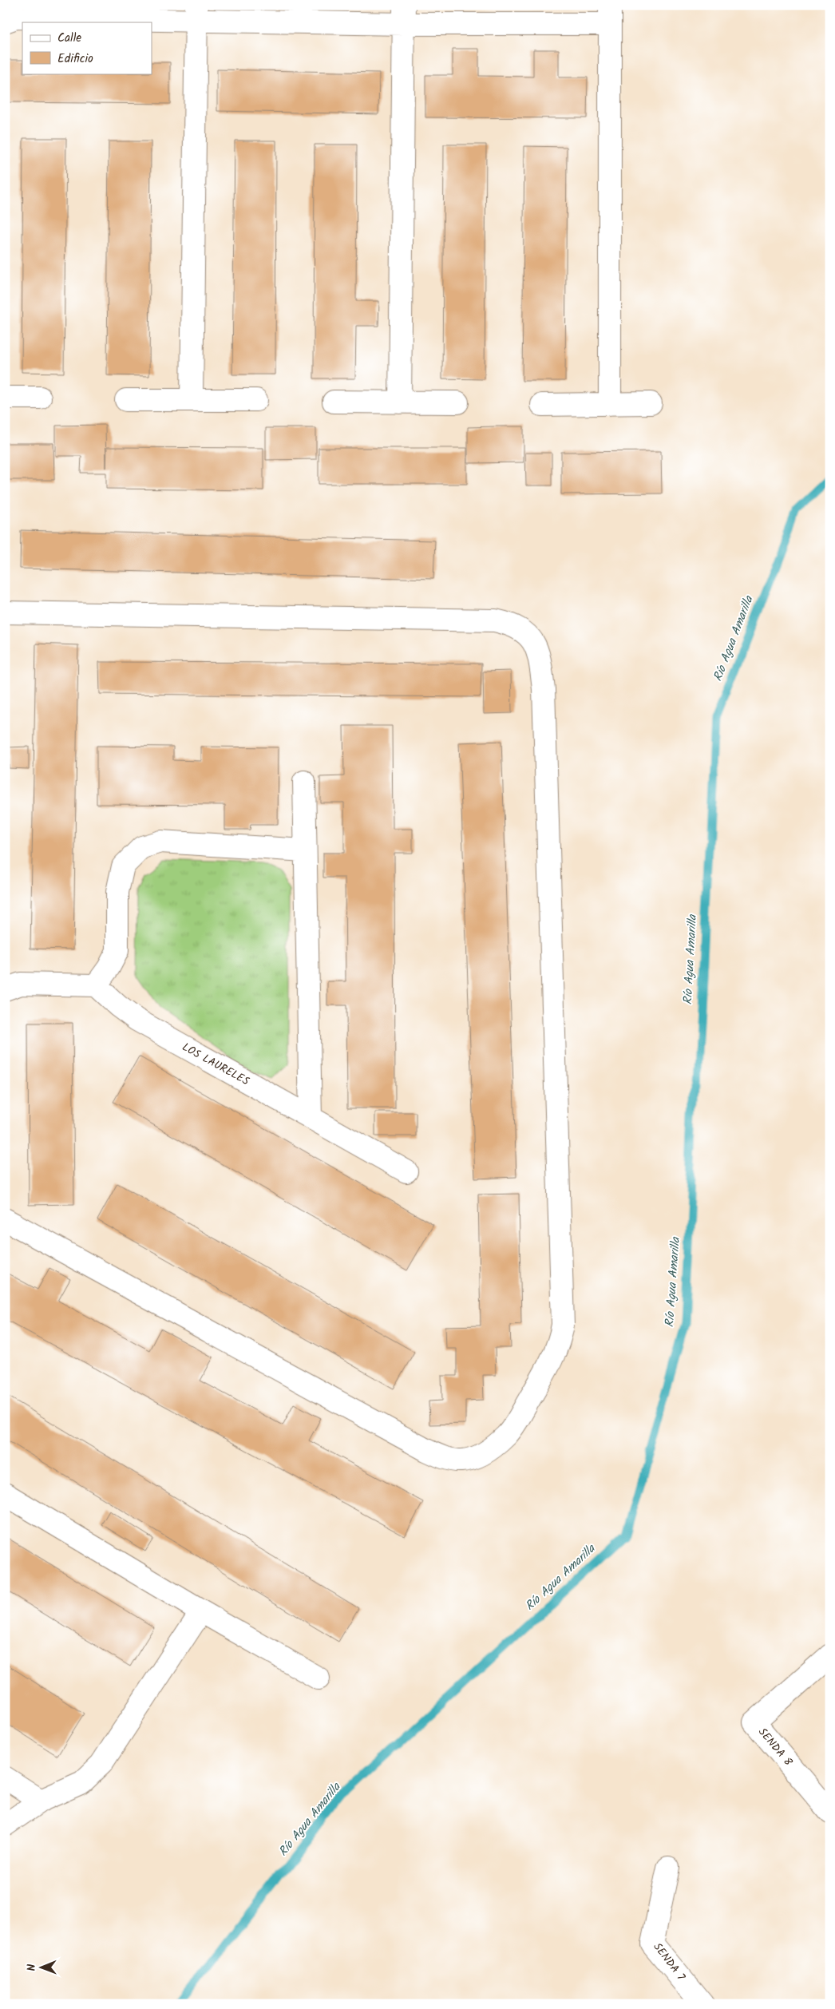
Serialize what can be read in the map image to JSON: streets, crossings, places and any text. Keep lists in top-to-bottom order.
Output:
{
  "streets": {
    "street": ["LOS LAURELES", "SENDA 8", "SENDA 7"]
  },
  "water": ["Río Agua Amarilla"],
  "legend": ["Calle", "Edificio"],
  "north": "left"
}
